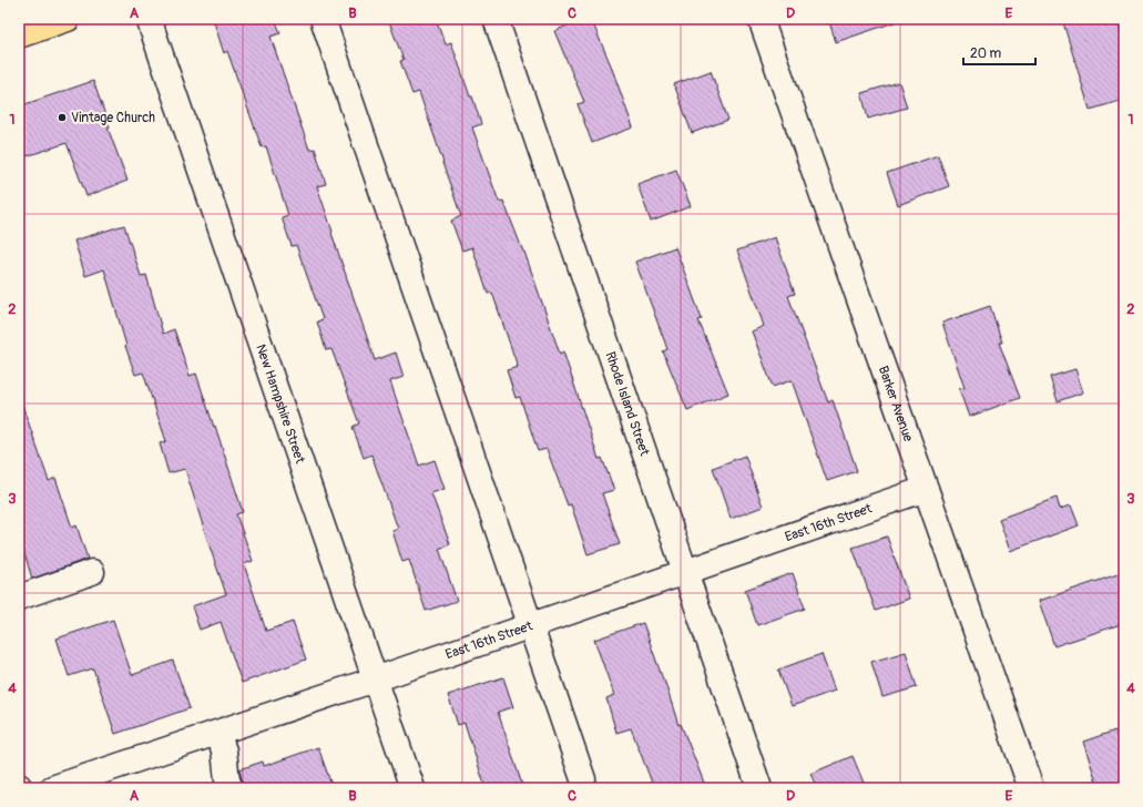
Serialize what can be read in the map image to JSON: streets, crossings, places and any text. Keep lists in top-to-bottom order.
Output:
{
  "streets": {
    "street": [
      "New Hampshire Street",
      "Rhode Island Street",
      "Barker Avenue",
      "East 16th Street"
    ]
  },
  "crossings": [
    ["New Hampshire Street", "East 16th Street"],
    ["Rhode Island Street", "East 16th Street"],
    ["Barker Avenue", "East 16th Street"]
  ],
  "places": ["Vintage Church"],
  "scale_bar": "20 m",
  "grid": {
    "columns": [
      "A",
      "B",
      "C",
      "D",
      "E"
    ],
    "rows": [
      "1",
      "2",
      "3",
      "4"
    ]
  }
}
